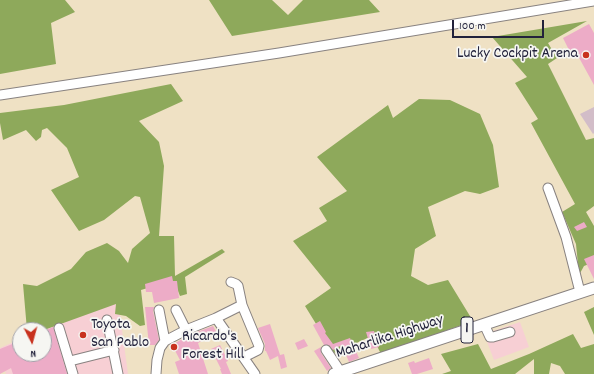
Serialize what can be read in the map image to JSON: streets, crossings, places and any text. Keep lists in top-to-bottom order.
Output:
{
  "streets": {
    "main road": ["1", "Maharlika Highway"]
  },
  "places": ["Lucky Cockpit Arena", "Toyota San Pablo", "Ricardo's Forest Hill"],
  "scale_bar": "100 m",
  "north": "bottom"
}
